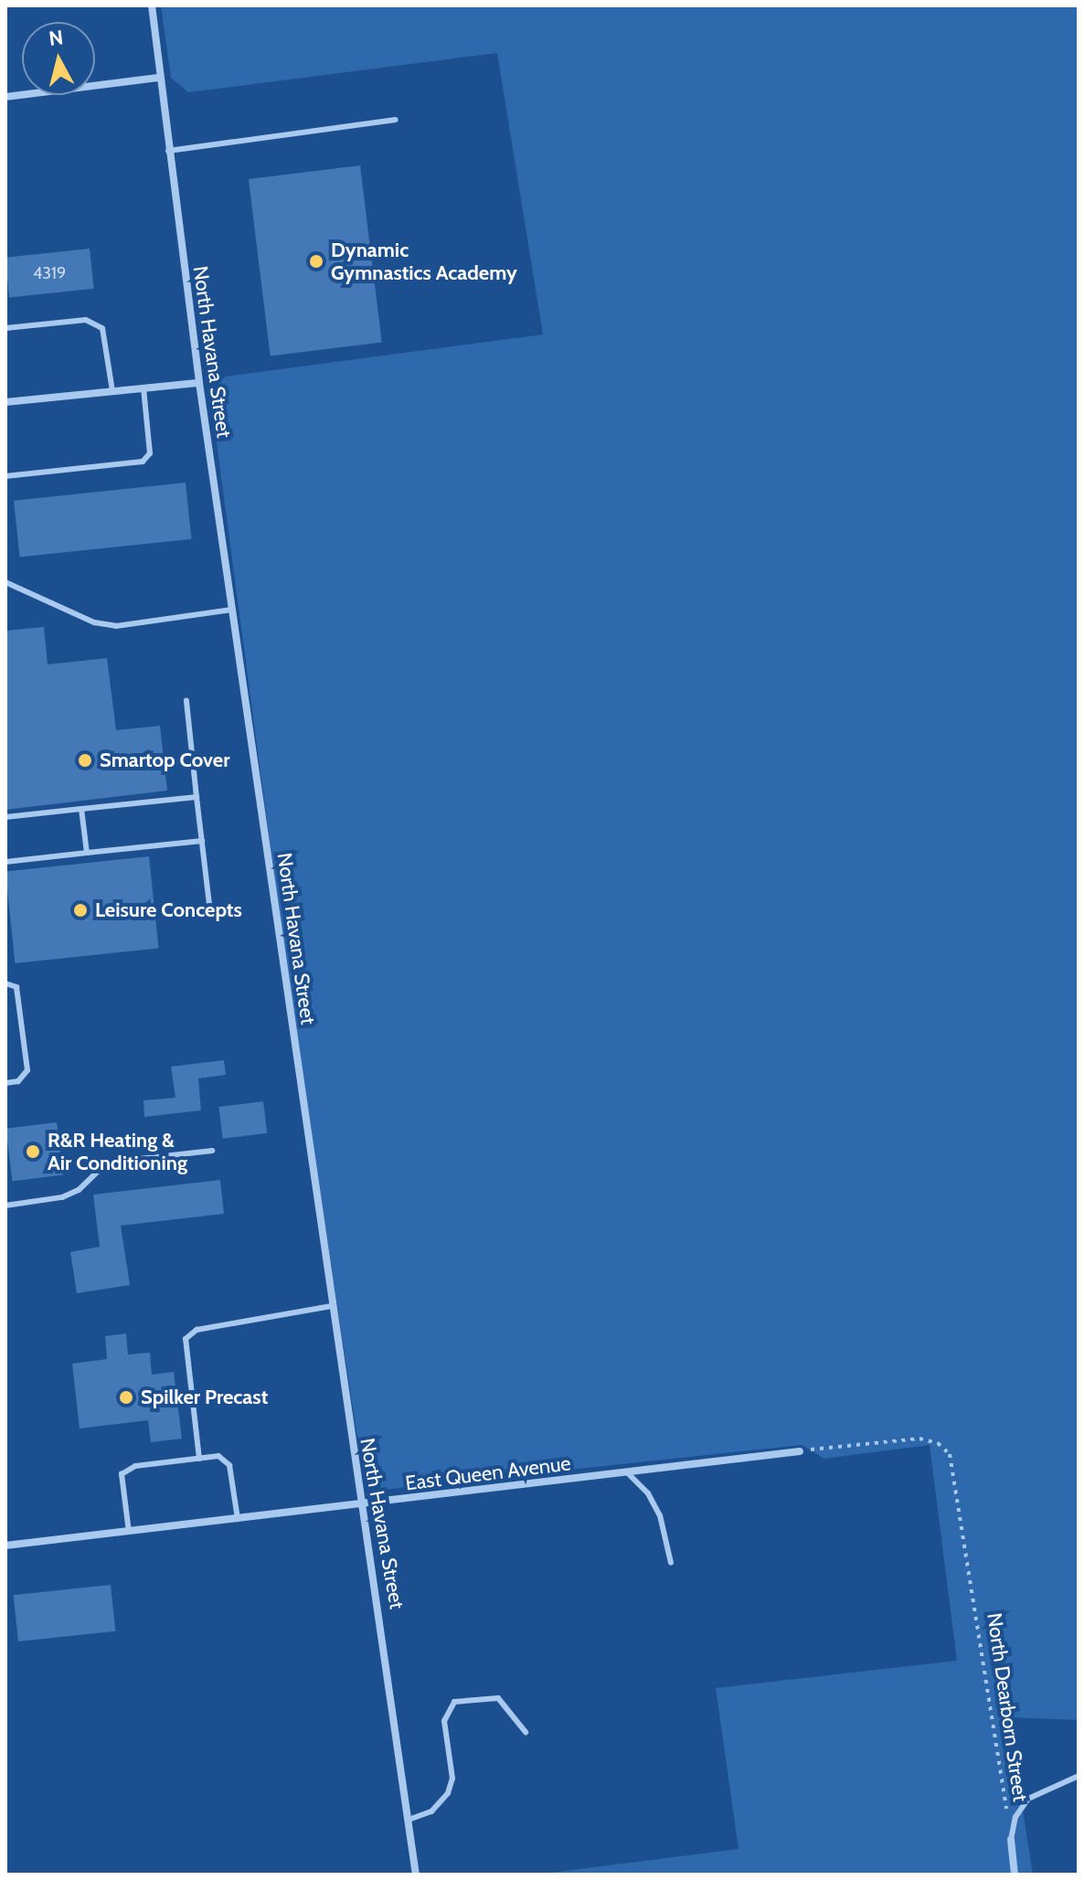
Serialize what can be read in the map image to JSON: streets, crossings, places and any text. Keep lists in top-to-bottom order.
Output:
{
  "streets": {
    "street": ["North Havana Street", "East Queen Avenue"],
    "path": ["North Dearborn Street"]
  },
  "crossings": [
    ["North Havana Street", "East Queen Avenue"],
    ["East Queen Avenue", "North Dearborn Street"]
  ],
  "places": [
    "Dynamic Gymnastics Academy",
    "Smartop Cover",
    "Leisure Concepts",
    "R&R Heating & Air Conditioning",
    "Spilker Precast"
  ],
  "house_numbers": ["4319"],
  "north": "top"
}
